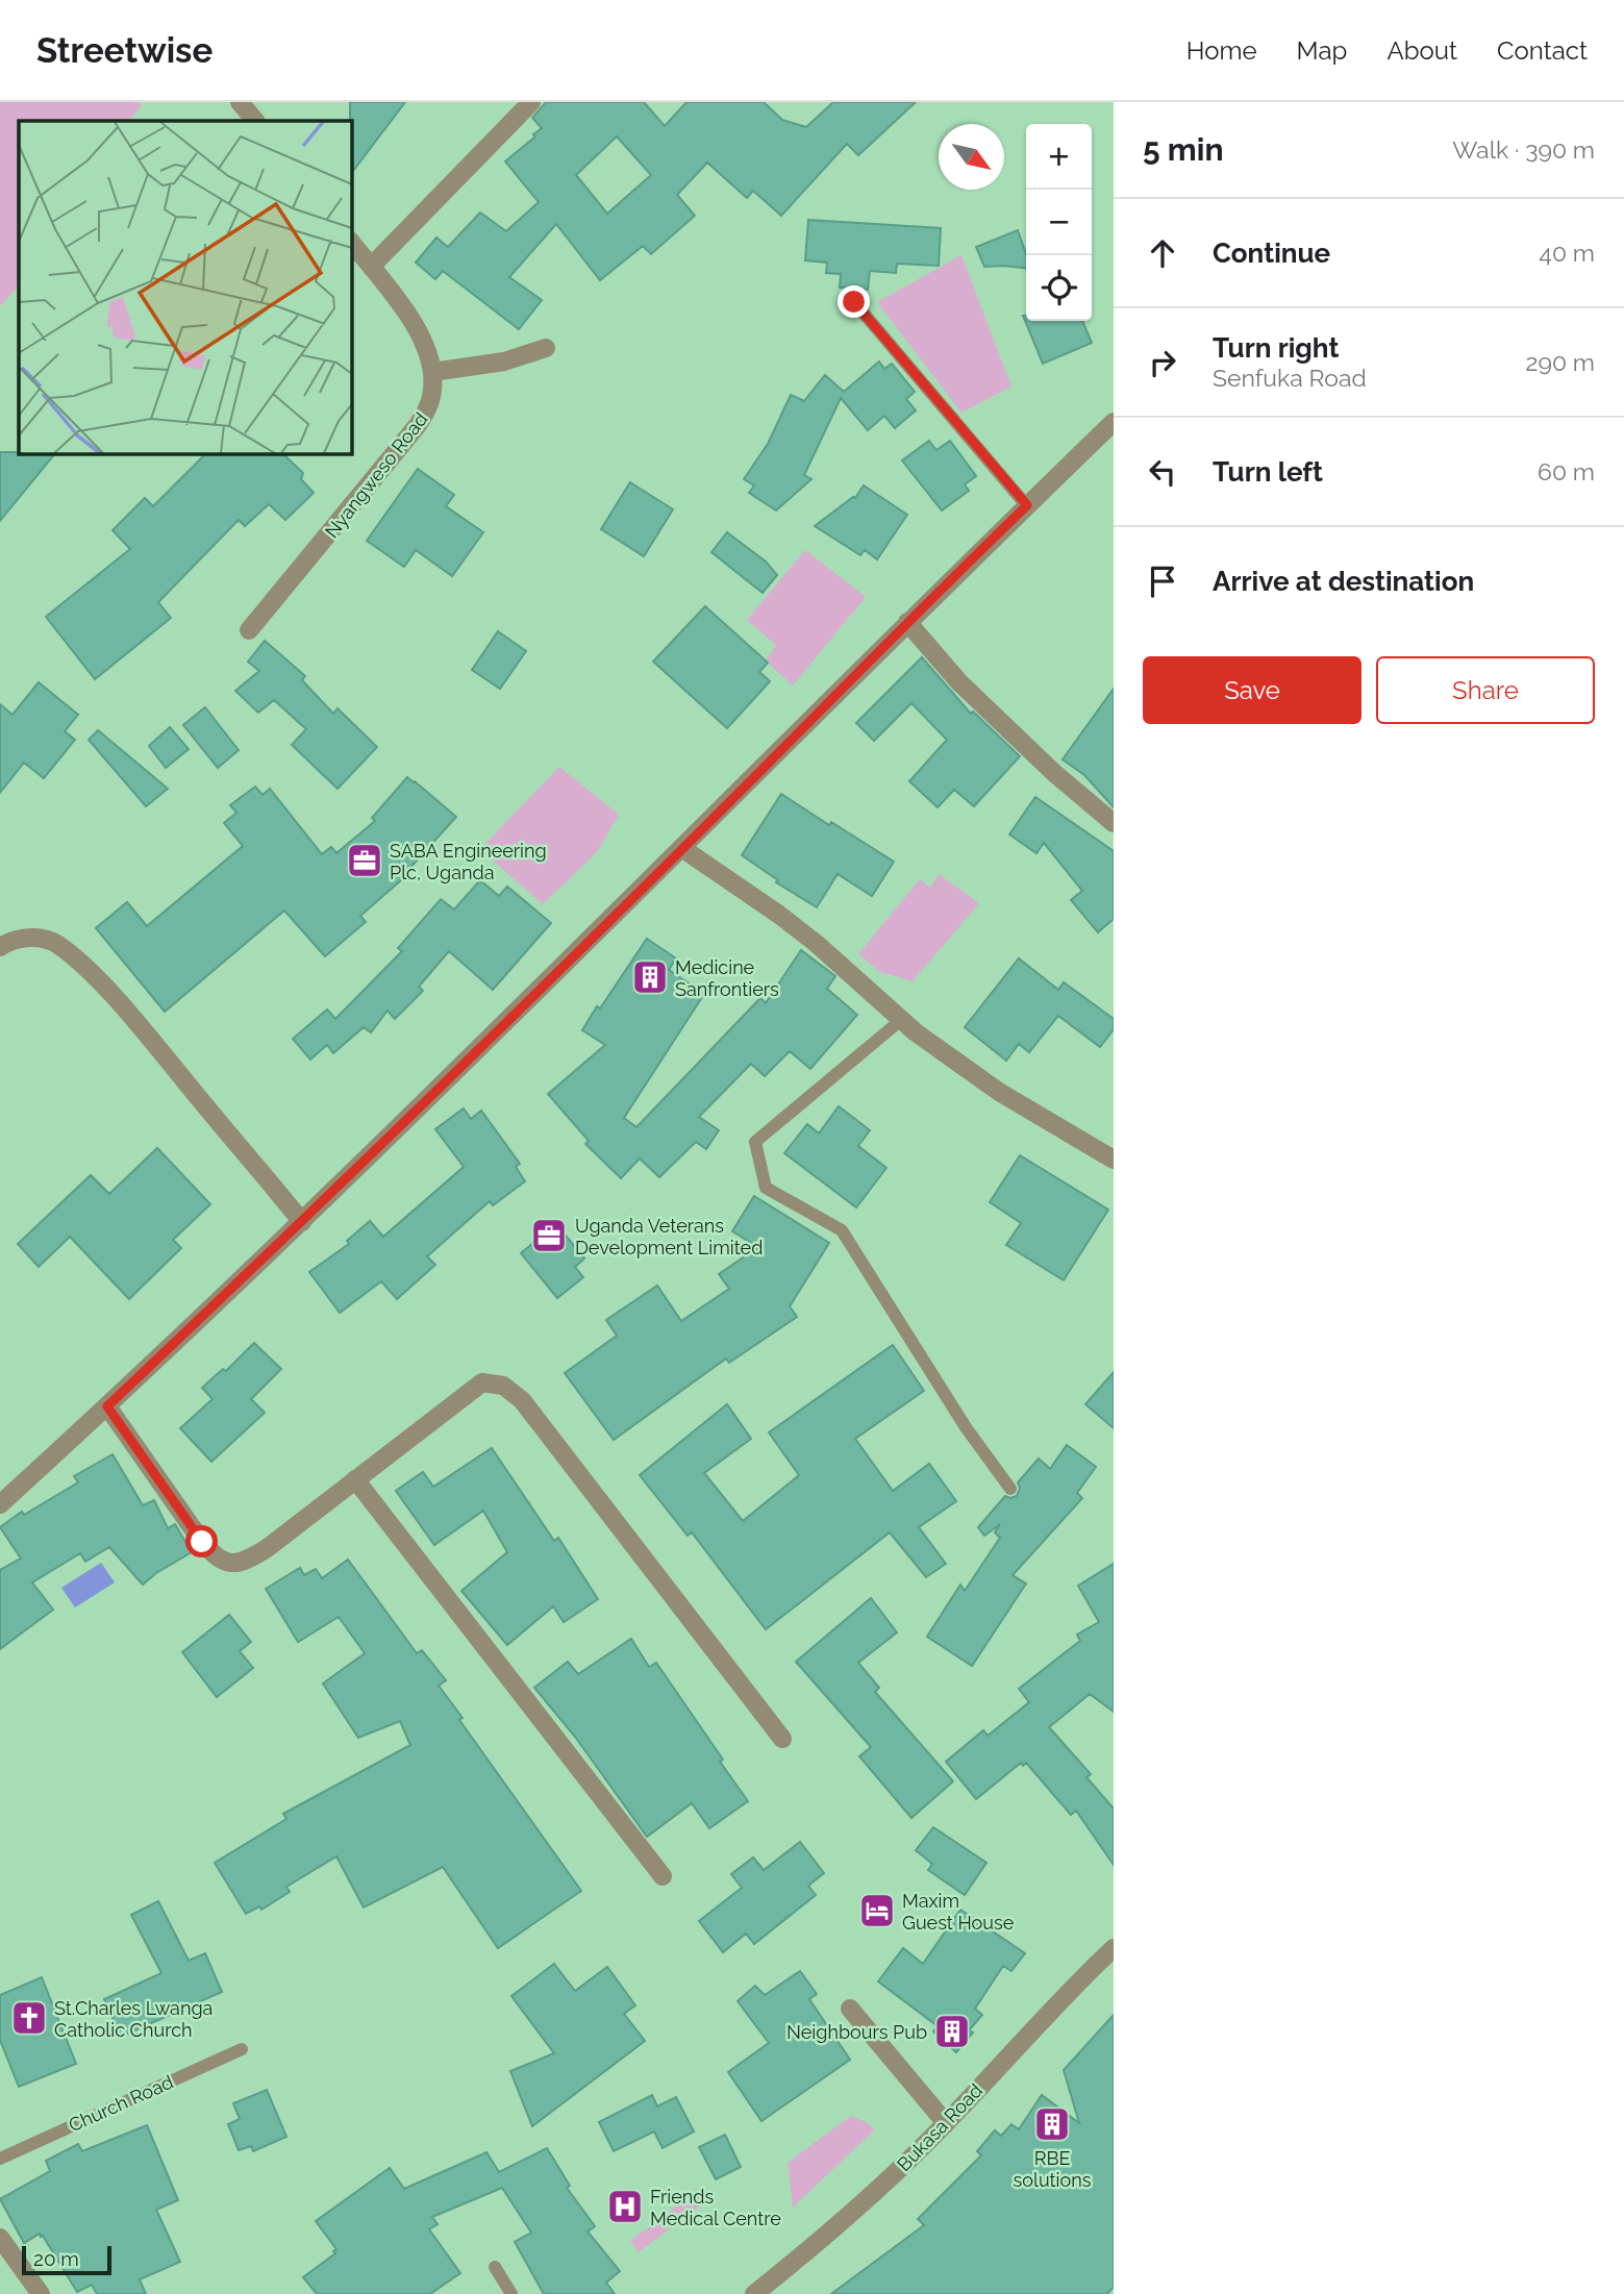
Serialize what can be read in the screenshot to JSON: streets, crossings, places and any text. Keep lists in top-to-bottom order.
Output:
{
  "streets": {
    "street": ["Nyangweso Road", "Bukasa Road"],
    "lane": ["Church Road"]
  },
  "places": {
    "office": ["SABA Engineering Plc, Uganda", "Uganda Veterans Development Limited"],
    "building": ["Medicine Sanfrontiers", "Neighbours Pub", "RBE solutions"],
    "hotel": ["Maxim Guest House"],
    "church": ["St.Charles Lwanga Catholic Church"],
    "hospital": ["Friends Medical Centre"]
  },
  "scale_bar": "20 m",
  "north": "bottom right",
  "page": {
    "header": "Streetwise",
    "nav": [
      "Home",
      "Map",
      "About",
      "Contact"
    ],
    "heading": ["5 min", "Walk · 390 m"],
    "map_buttons": ["+", "−"],
    "list": [
      ["Continue", "40 m"],
      ["Turn right", "Senfuka Road", "290 m"],
      ["Turn left", "60 m"],
      "Arrive at destination"
    ],
    "buttons": ["Save", "Share"],
    "scale": "20 m"
  }
}
